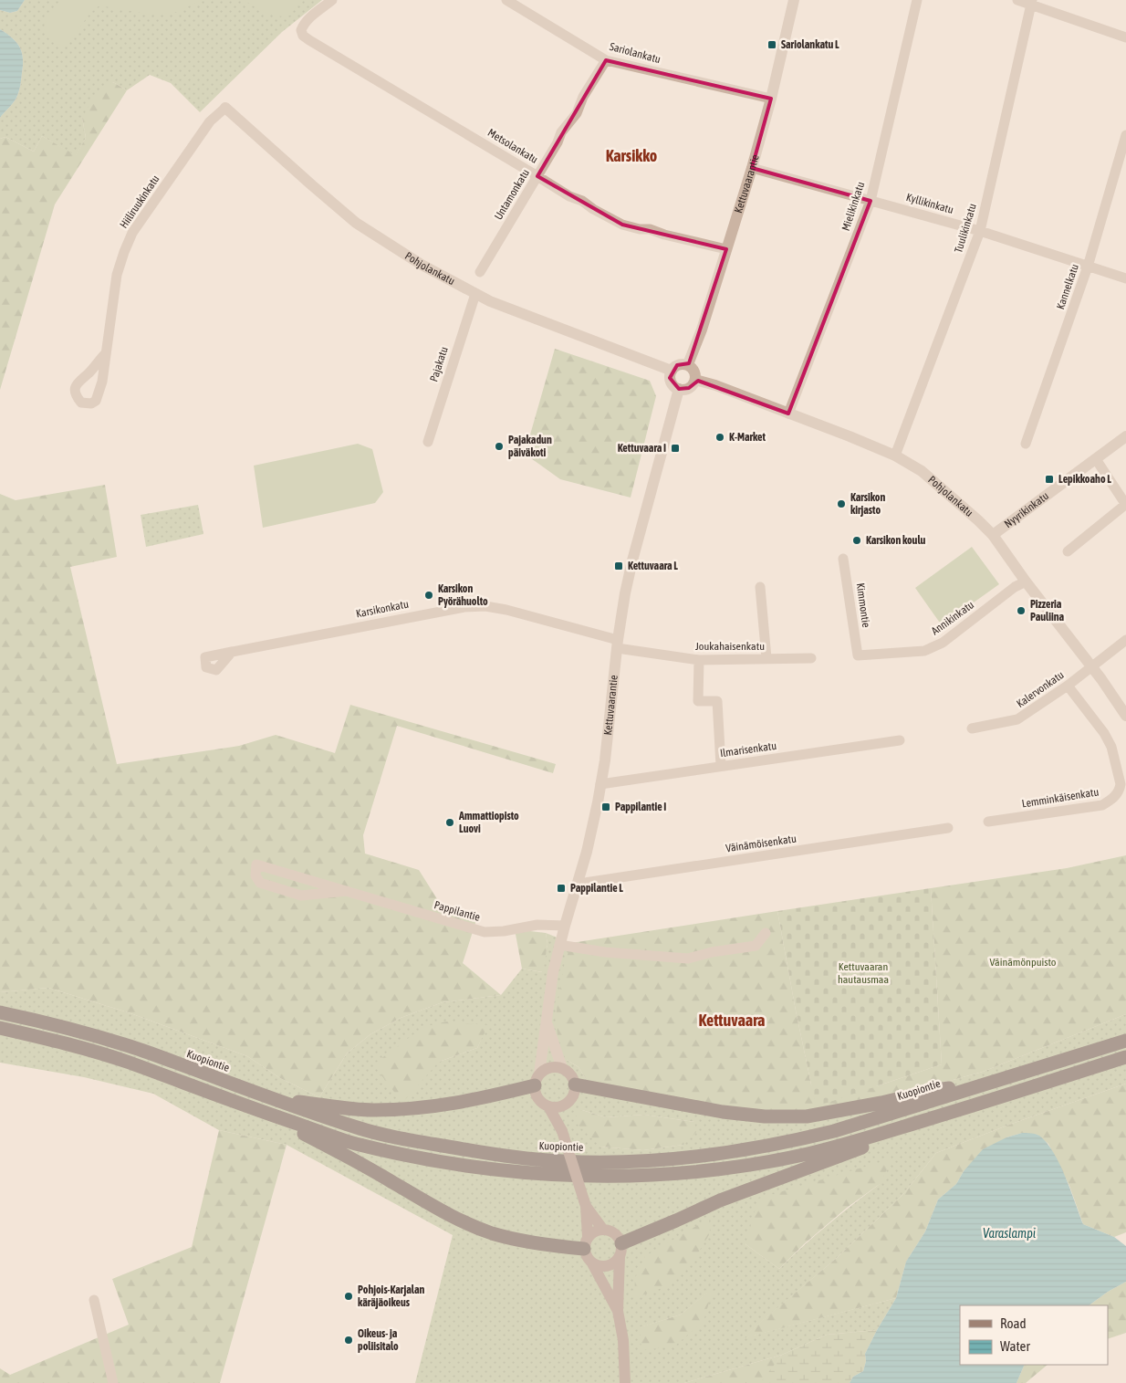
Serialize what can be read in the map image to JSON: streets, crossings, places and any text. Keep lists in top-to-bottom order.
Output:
{
  "streets": {
    "highway": ["Kuopiontie"],
    "street": [
      "Sariolankatu",
      "Metsolankatu",
      "Kettuvaarantie",
      "Untamonkatu",
      "Hiiliruukinkatu",
      "Kyllikinkatu",
      "Mielikinkatu",
      "Tuulikinkatu",
      "Pohjolankatu",
      "Kannelkatu",
      "Pajakatu",
      "Nyyrikinkatu",
      "Kimmontie",
      "Karsikonkatu",
      "Annikinkatu",
      "Joukahaisenkatu",
      "Kalervonkatu",
      "Ilmarisenkatu",
      "Lemminkäisenkatu",
      "Väinämöisenkatu",
      "Pappilantie"
    ]
  },
  "crossings": [
    ["Sariolankatu", "Kettuvaarantie"],
    ["Sariolankatu", "Untamonkatu"],
    ["Metsolankatu", "Kettuvaarantie"],
    ["Metsolankatu", "Untamonkatu"],
    ["Kettuvaarantie", "Kyllikinkatu"],
    ["Kettuvaarantie", "Pohjolankatu"],
    ["Kettuvaarantie", "Karsikonkatu"],
    ["Kettuvaarantie", "Joukahaisenkatu"],
    ["Kettuvaarantie", "Ilmarisenkatu"],
    ["Kettuvaarantie", "Väinämöisenkatu"],
    ["Kettuvaarantie", "Pappilantie"],
    ["Hiiliruukinkatu", "Pohjolankatu"],
    ["Kyllikinkatu", "Mielikinkatu"],
    ["Kyllikinkatu", "Tuulikinkatu"],
    ["Kyllikinkatu", "Kannelkatu"],
    ["Mielikinkatu", "Pohjolankatu"],
    ["Tuulikinkatu", "Pohjolankatu"],
    ["Pohjolankatu", "Pajakatu"],
    ["Pohjolankatu", "Nyyrikinkatu"],
    ["Pohjolankatu", "Annikinkatu"],
    ["Pohjolankatu", "Kalervonkatu"],
    ["Kimmontie", "Annikinkatu"],
    ["Karsikonkatu", "Joukahaisenkatu"],
    ["Kalervonkatu", "Lemminkäisenkatu"]
  ],
  "districts": ["Karsikko", "Kettuvaara"],
  "water": ["Varaslampi"],
  "parks": ["Väinämönpuisto", "Kettuvaaran hautausmaa"],
  "places": {
    "transit": [
      "Sariolankatu L",
      "Kettuvaara I",
      "Lepikkoaho L",
      "Kettuvaara L",
      "Pappilantie I",
      "Pappilantie L"
    ],
    "other": [
      "K-Market",
      "Pajakadun päiväkoti",
      "Karsikon kirjasto",
      "Karsikon koulu",
      "Karsikon Pyörähuolto",
      "Pizzeria Pauliina",
      "Ammattiopisto Luovi",
      "Pohjois-Karjalan käräjäoikeus",
      "Oikeus- ja poliisitalo"
    ]
  },
  "legend": ["Road", "Water"]
}
